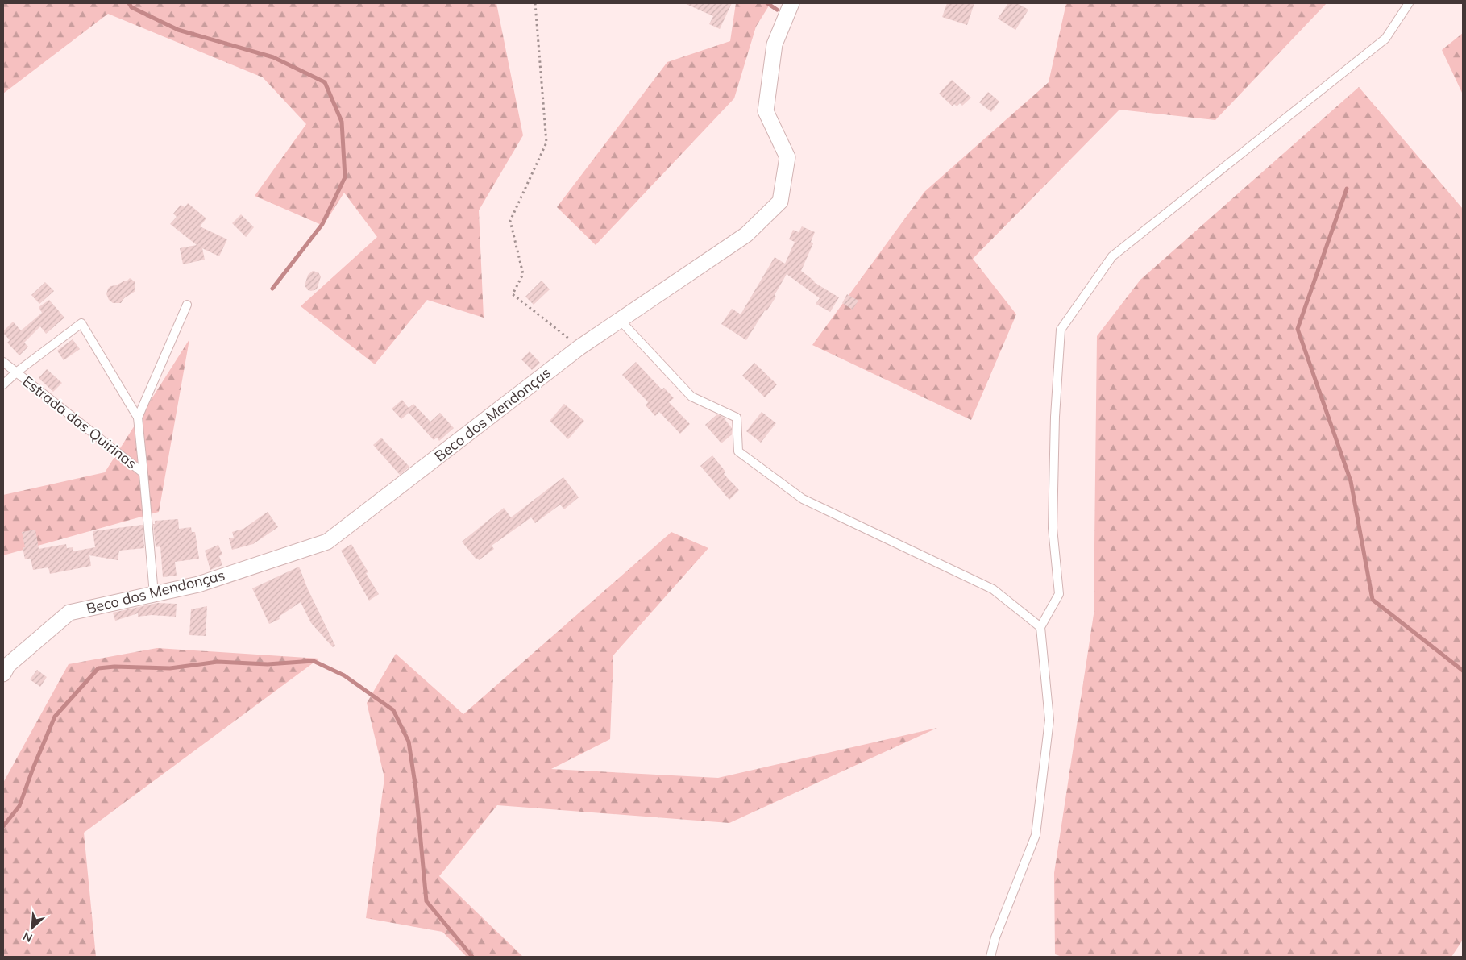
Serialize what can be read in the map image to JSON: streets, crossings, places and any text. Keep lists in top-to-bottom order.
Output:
{
  "streets": {
    "street": ["Beco dos Mendonças"],
    "lane": ["Estrada das Quirinas"]
  },
  "crossings": [
    ["Beco dos Mendonças", "Estrada das Quirinas"]
  ],
  "north": "bottom left"
}
